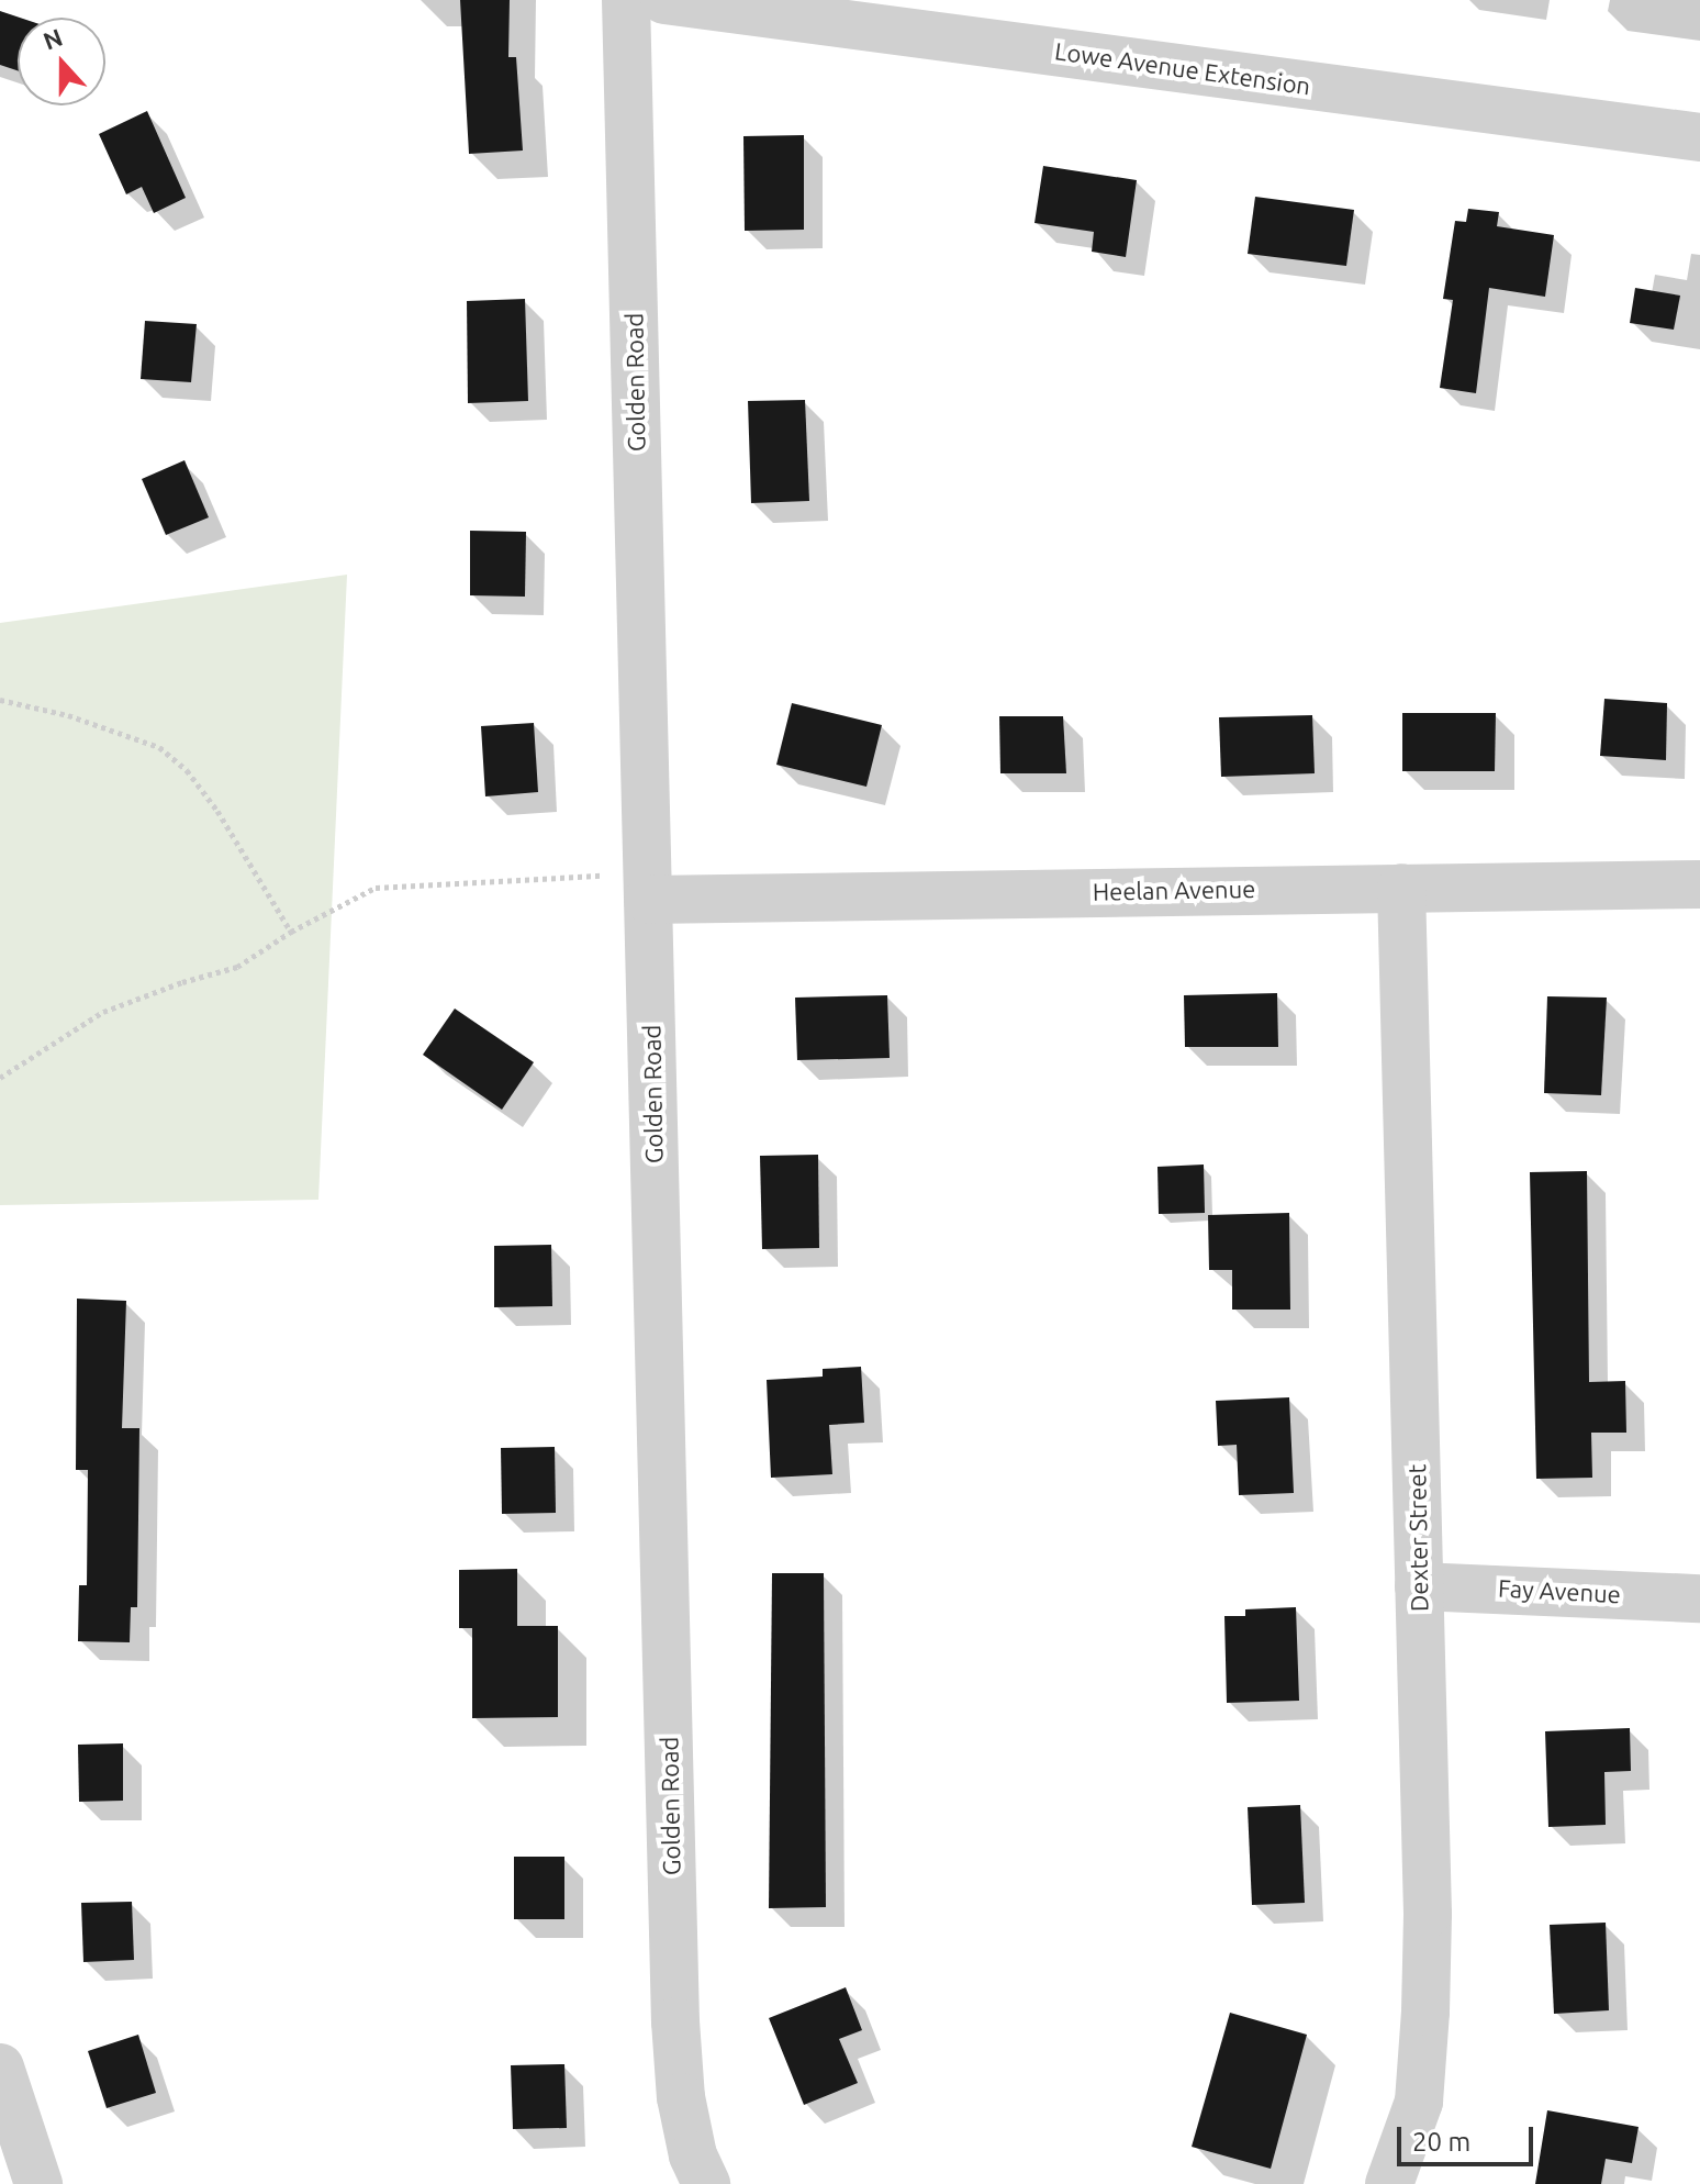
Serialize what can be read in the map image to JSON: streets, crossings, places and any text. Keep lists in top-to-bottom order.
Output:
{
  "streets": {
    "street": [
      "Lowe Avenue Extension",
      "Golden Road",
      "Heelan Avenue",
      "Dexter Street",
      "Fay Avenue"
    ]
  },
  "crossings": [
    ["Golden Road", "Heelan Avenue"],
    ["Heelan Avenue", "Dexter Street"],
    ["Dexter Street", "Fay Avenue"]
  ],
  "scale_bar": "20 m",
  "north": "top"
}
